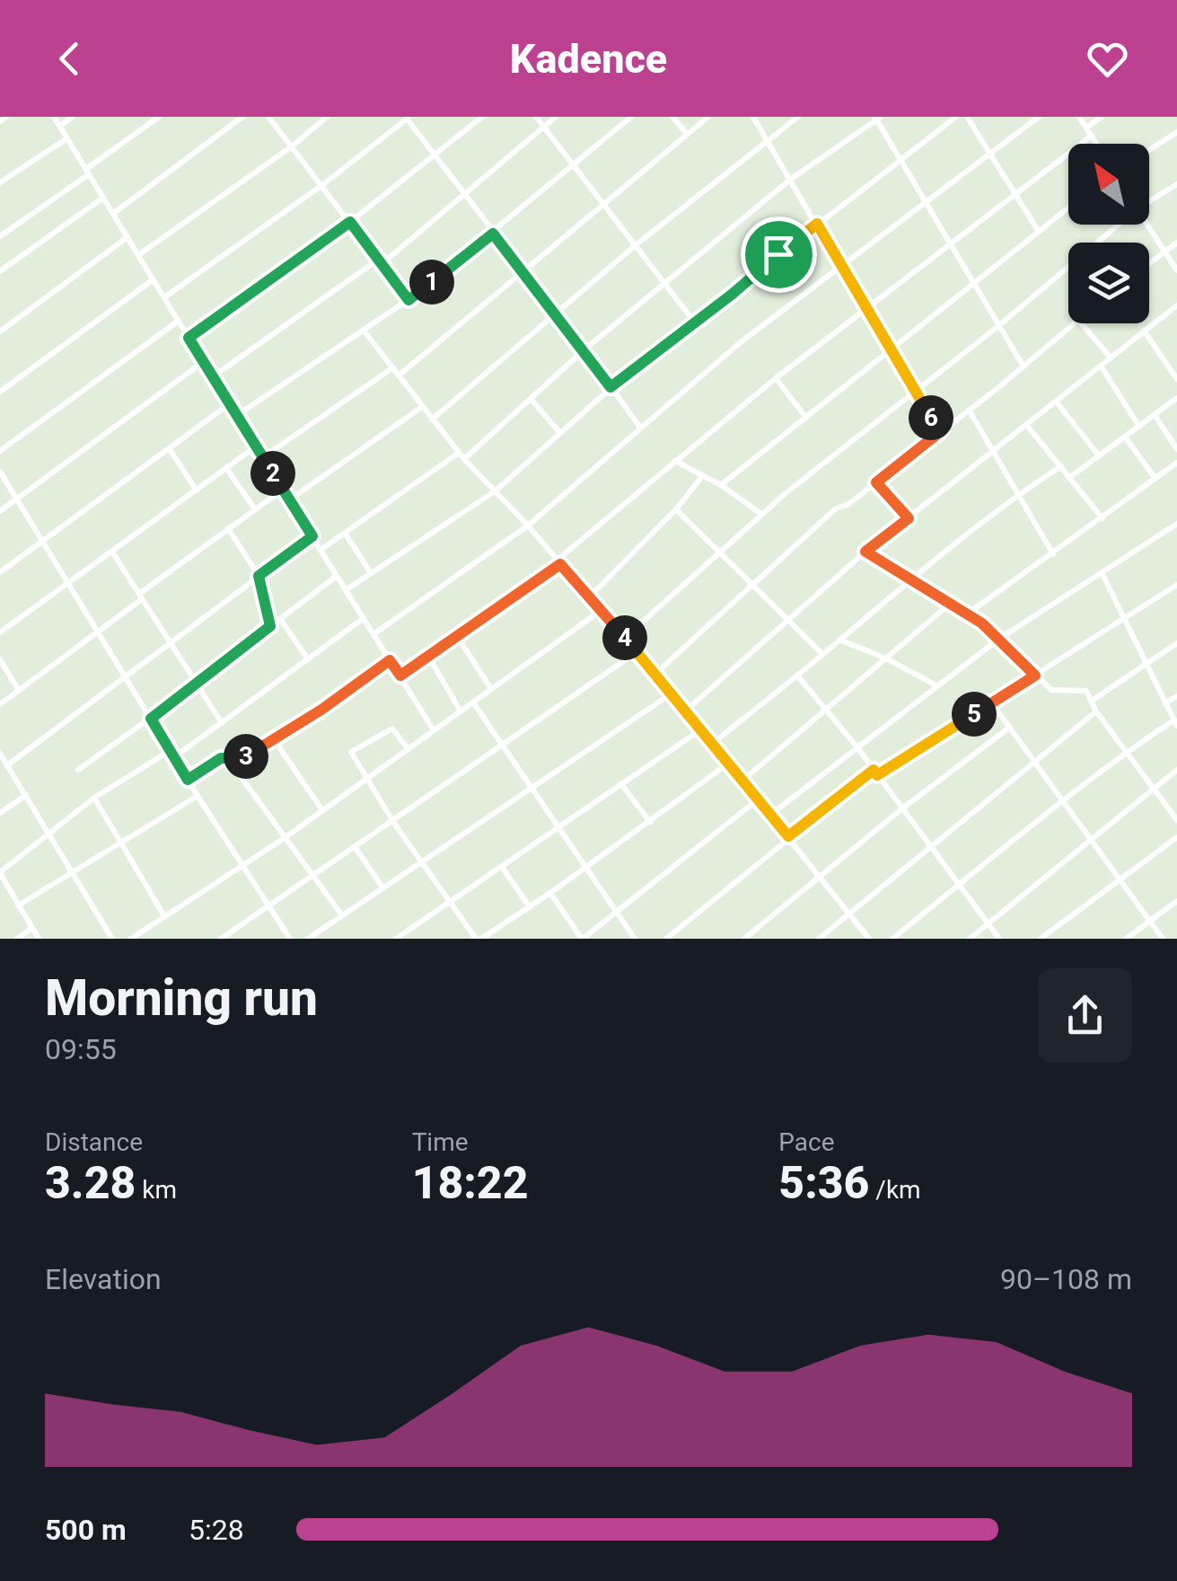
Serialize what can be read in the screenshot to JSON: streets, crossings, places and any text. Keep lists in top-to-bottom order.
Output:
{
  "north": "top left",
  "page": {
    "header": "Kadence",
    "pins": [
      "1",
      "6",
      "2",
      "4",
      "5",
      "3"
    ],
    "heading": ["Morning run", "09:55"],
    "stats": [
      ["Distance", "3.28 km"],
      ["Time", "18:22"],
      ["Pace", "5:36 /km"]
    ],
    "chart": ["Elevation", "90–108 m"],
    "list": [
      {
        "name": "500 m",
        "note": "5:28"
      }
    ]
  }
}
